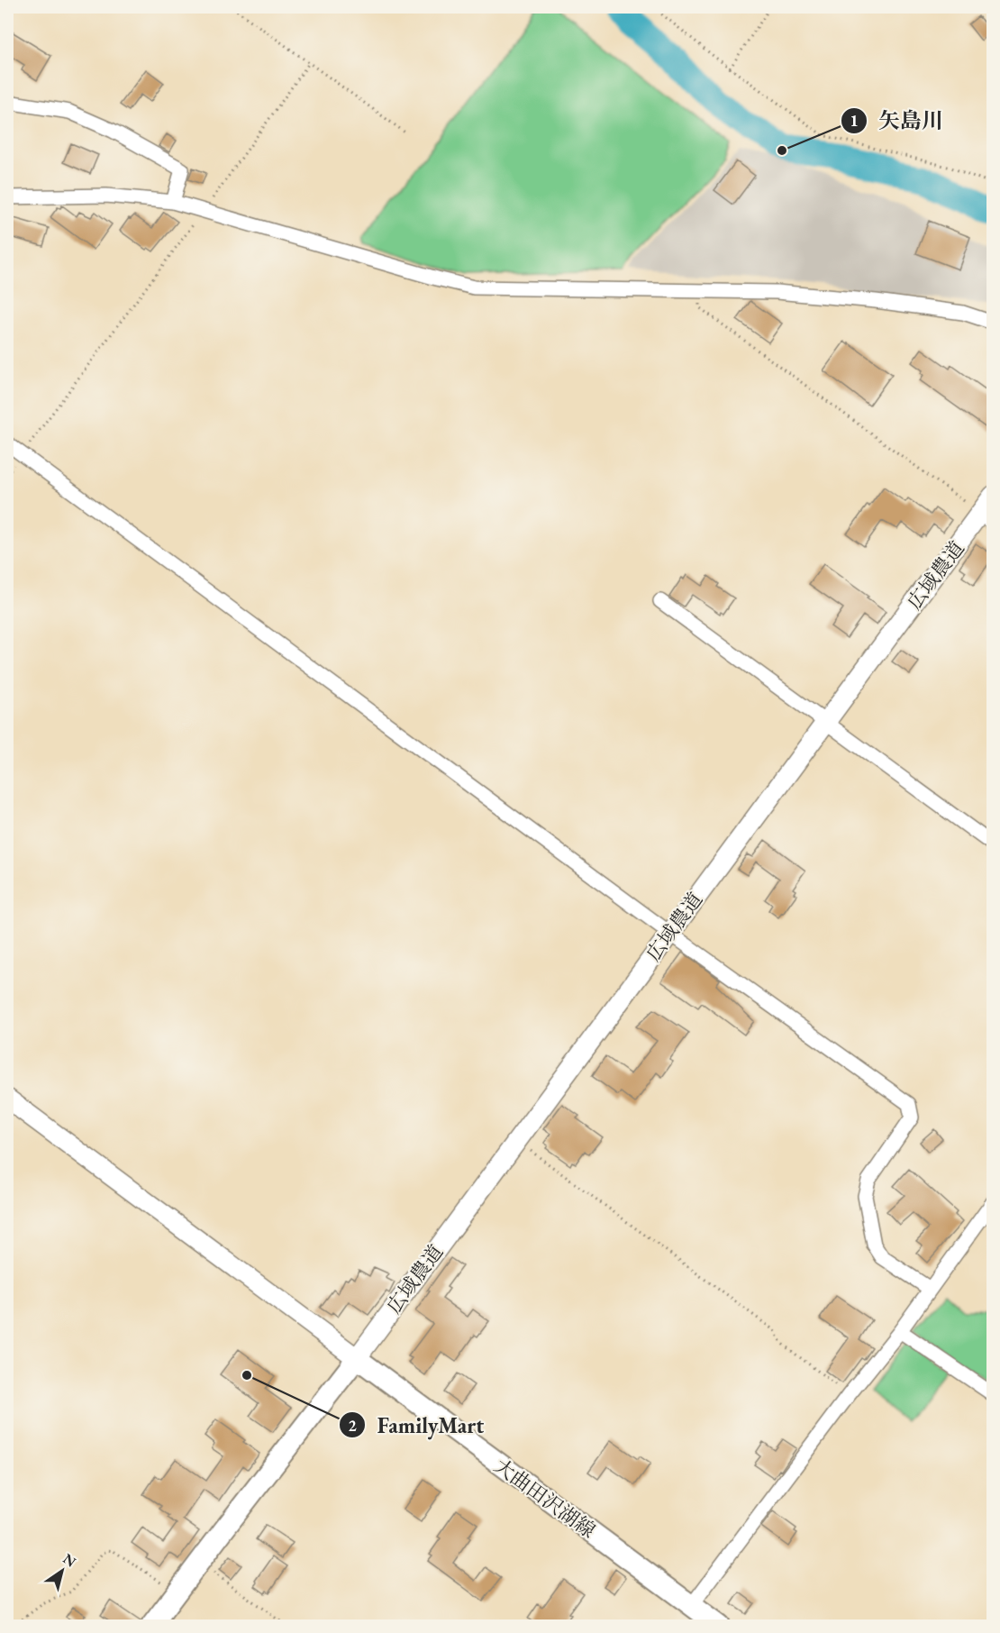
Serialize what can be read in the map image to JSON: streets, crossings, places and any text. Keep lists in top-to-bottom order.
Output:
{
  "streets": {
    "main road": ["大曲田沢湖線"],
    "street": ["広域農道"]
  },
  "crossings": [
    ["広域農道", "大曲田沢湖線"]
  ],
  "places": ["矢島川", "FamilyMart"],
  "north": "top right"
}
